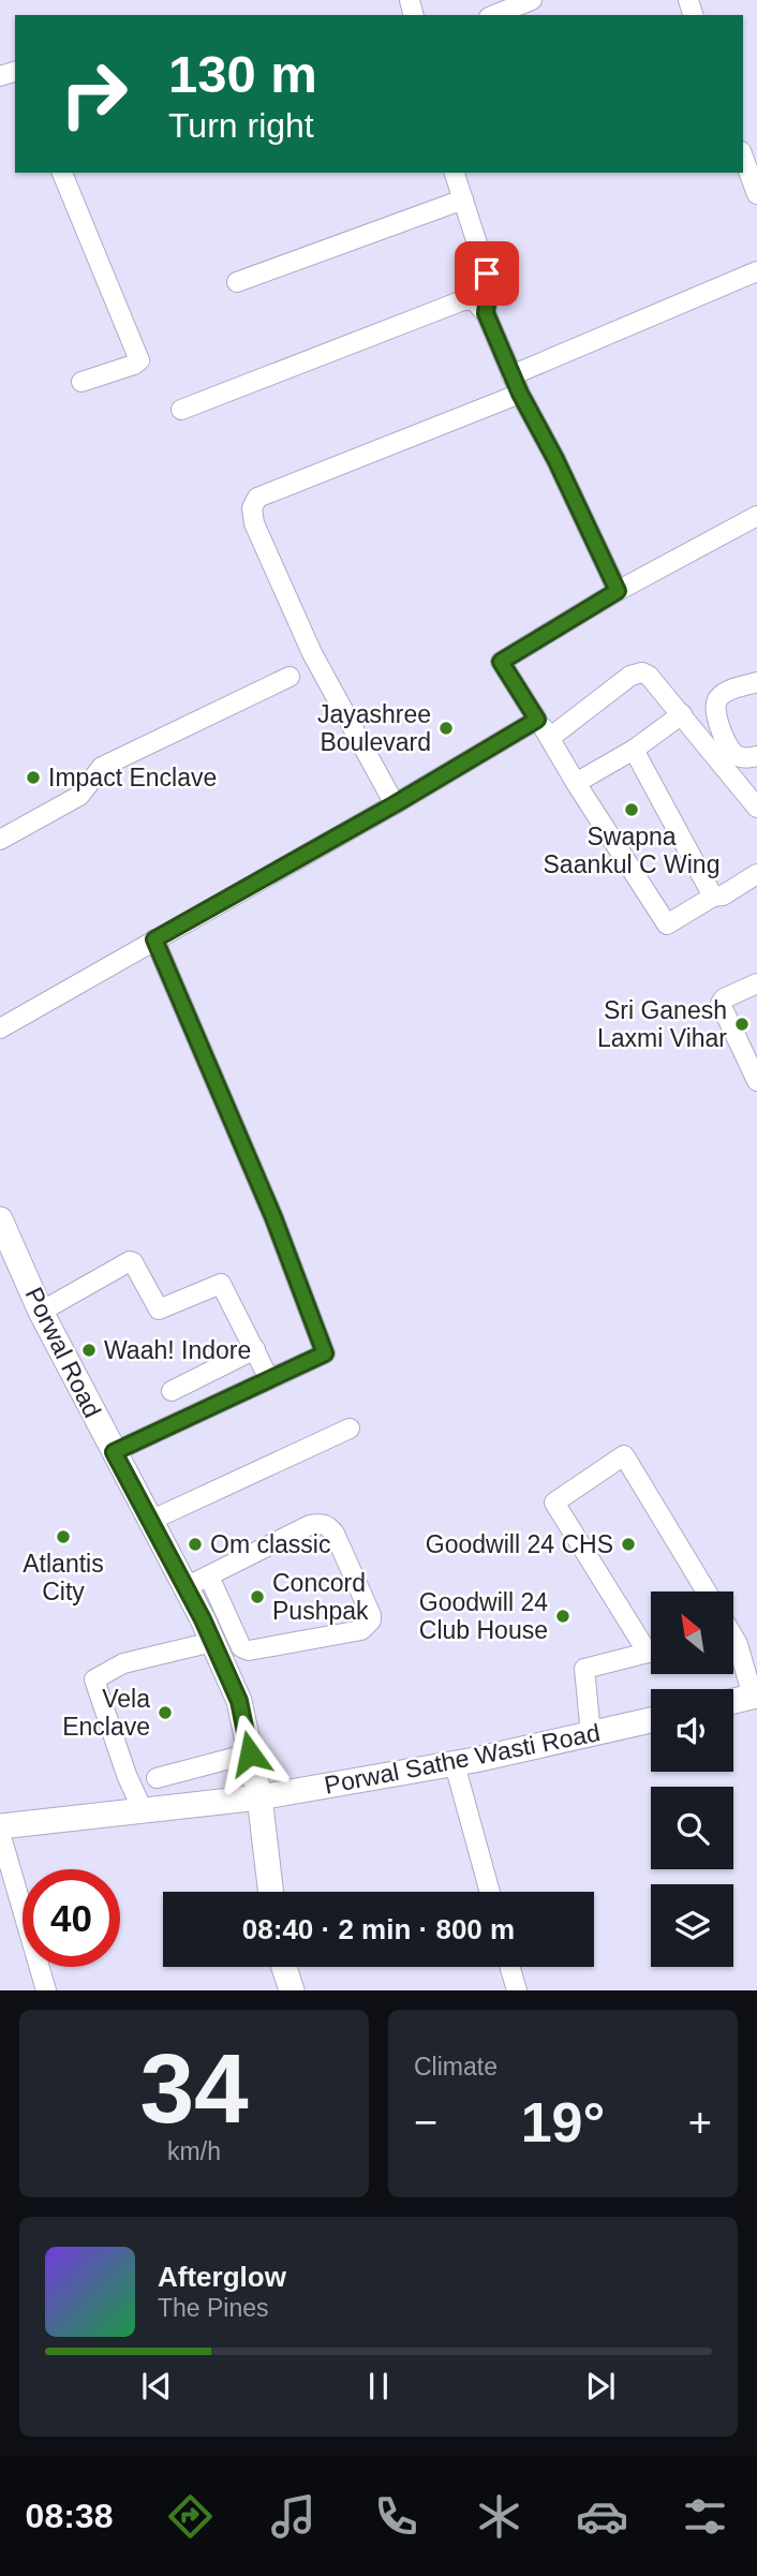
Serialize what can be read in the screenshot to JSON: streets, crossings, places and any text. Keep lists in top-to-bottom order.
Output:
{
  "streets": {
    "street": ["Porwal Road", "Porwal Sathe Wasti Road"]
  },
  "crossings": [
    ["Porwal Road", "Porwal Sathe Wasti Road"]
  ],
  "places": [
    "Jayashree Boulevard",
    "Impact Enclave",
    "Swapna Saankul C Wing",
    "Sri Ganesh Laxmi Vihar",
    "Waah! Indore",
    "Atlantis City",
    "Om classic",
    "Goodwill 24 CHS",
    "Concord Pushpak",
    "Goodwill 24 Club House",
    "Vela Enclave"
  ],
  "north": "top left",
  "page": {
    "turn": ["130 m", "Turn right"],
    "limit": "40",
    "trip": "08:40 · 2 min · 800 m",
    "tile": [
      ["34", "km/h"],
      "Climate"
    ],
    "heat": ["−", "19°", "+"],
    "song": ["Afterglow", "The Pines"],
    "tabs": "08:38"
  }
}
